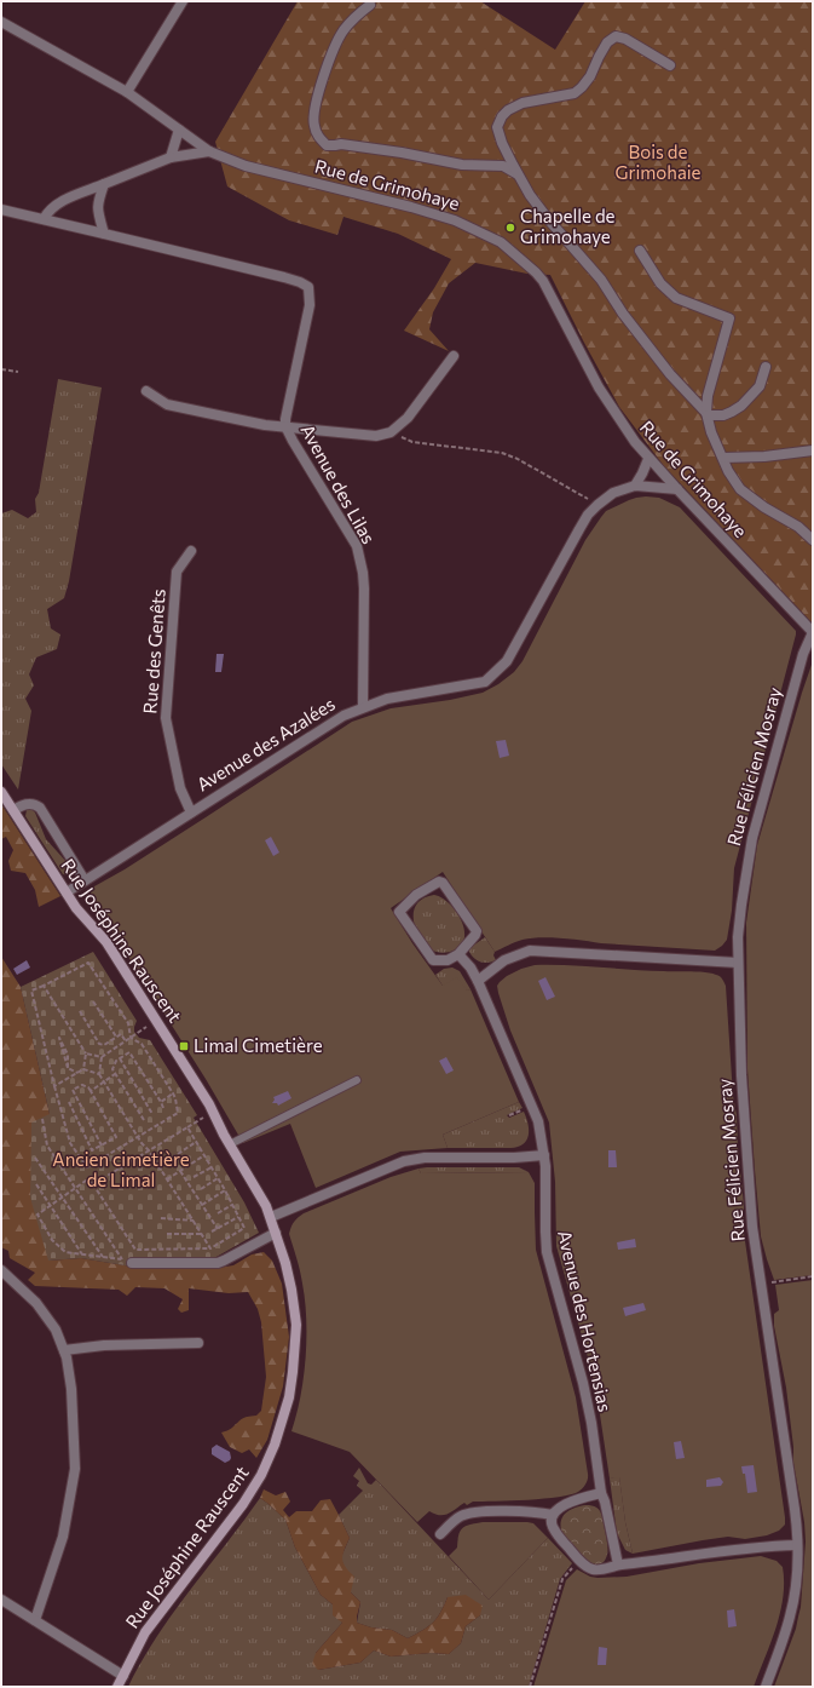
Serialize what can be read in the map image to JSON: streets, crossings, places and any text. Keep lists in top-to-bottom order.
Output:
{
  "streets": {
    "street": [
      "Rue de Grimohaye",
      "Avenue des Lilas",
      "Rue des Genêts",
      "Avenue des Azalées",
      "Rue Félicien Mosray",
      "Rue Joséphine Rauscent",
      "Avenue des Hortensias"
    ]
  },
  "crossings": [
    ["Rue de Grimohaye", "Avenue des Azalées"],
    ["Rue de Grimohaye", "Rue Félicien Mosray"],
    ["Avenue des Lilas", "Avenue des Azalées"],
    ["Rue des Genêts", "Avenue des Azalées"],
    ["Avenue des Azalées", "Rue Joséphine Rauscent"]
  ],
  "parks": ["Bois de Grimohaie", "Ancien cimetière de Limal"],
  "places": {
    "other": ["Chapelle de Grimohaye"],
    "transit": ["Limal Cimetière"]
  }
}
